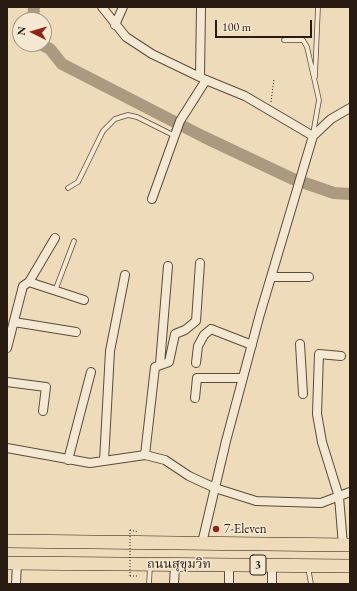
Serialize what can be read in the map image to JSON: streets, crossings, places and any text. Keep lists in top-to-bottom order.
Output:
{
  "streets": {
    "highway": ["ถนนสุขุมวิท", "3"]
  },
  "places": ["7-Eleven"],
  "scale_bar": "100 m",
  "north": "left"
}
